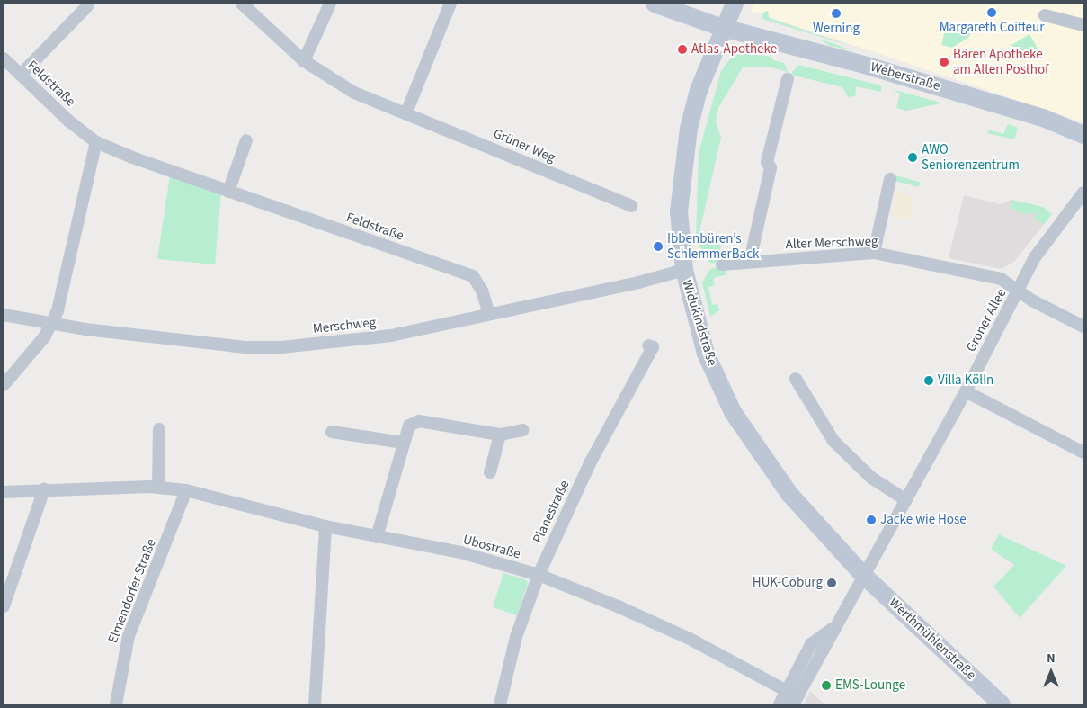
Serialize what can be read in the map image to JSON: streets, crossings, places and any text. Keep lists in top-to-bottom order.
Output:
{
  "streets": {
    "main road": ["Weberstraße", "Widukindstraße", "Werthmühlenstraße"],
    "street": [
      "Feldstraße",
      "Grüner Weg",
      "Alter Merschweg",
      "Groner Allee",
      "Merschweg",
      "Planestraße",
      "Ubostraße",
      "Elmendorfer Straße"
    ]
  },
  "crossings": [
    ["Weberstraße", "Widukindstraße"],
    ["Feldstraße", "Merschweg"],
    ["Alter Merschweg", "Groner Allee"],
    ["Groner Allee", "Widukindstraße"],
    ["Groner Allee", "Ubostraße"],
    ["Groner Allee", "Werthmühlenstraße"],
    ["Widukindstraße", "Merschweg"],
    ["Widukindstraße", "Werthmühlenstraße"],
    ["Planestraße", "Ubostraße"],
    ["Ubostraße", "Elmendorfer Straße"]
  ],
  "places": [
    "Margareth Coiffeur",
    "Werning",
    "Atlas-Apotheke",
    "Bären Apotheke am Alten Posthof",
    "AWO Seniorenzentrum",
    "Ibbenbüren’s SchlemmerBack",
    "Villa Kölln",
    "Jacke wie Hose",
    "HUK-Coburg",
    "EMS-Lounge"
  ],
  "north": "top"
}
